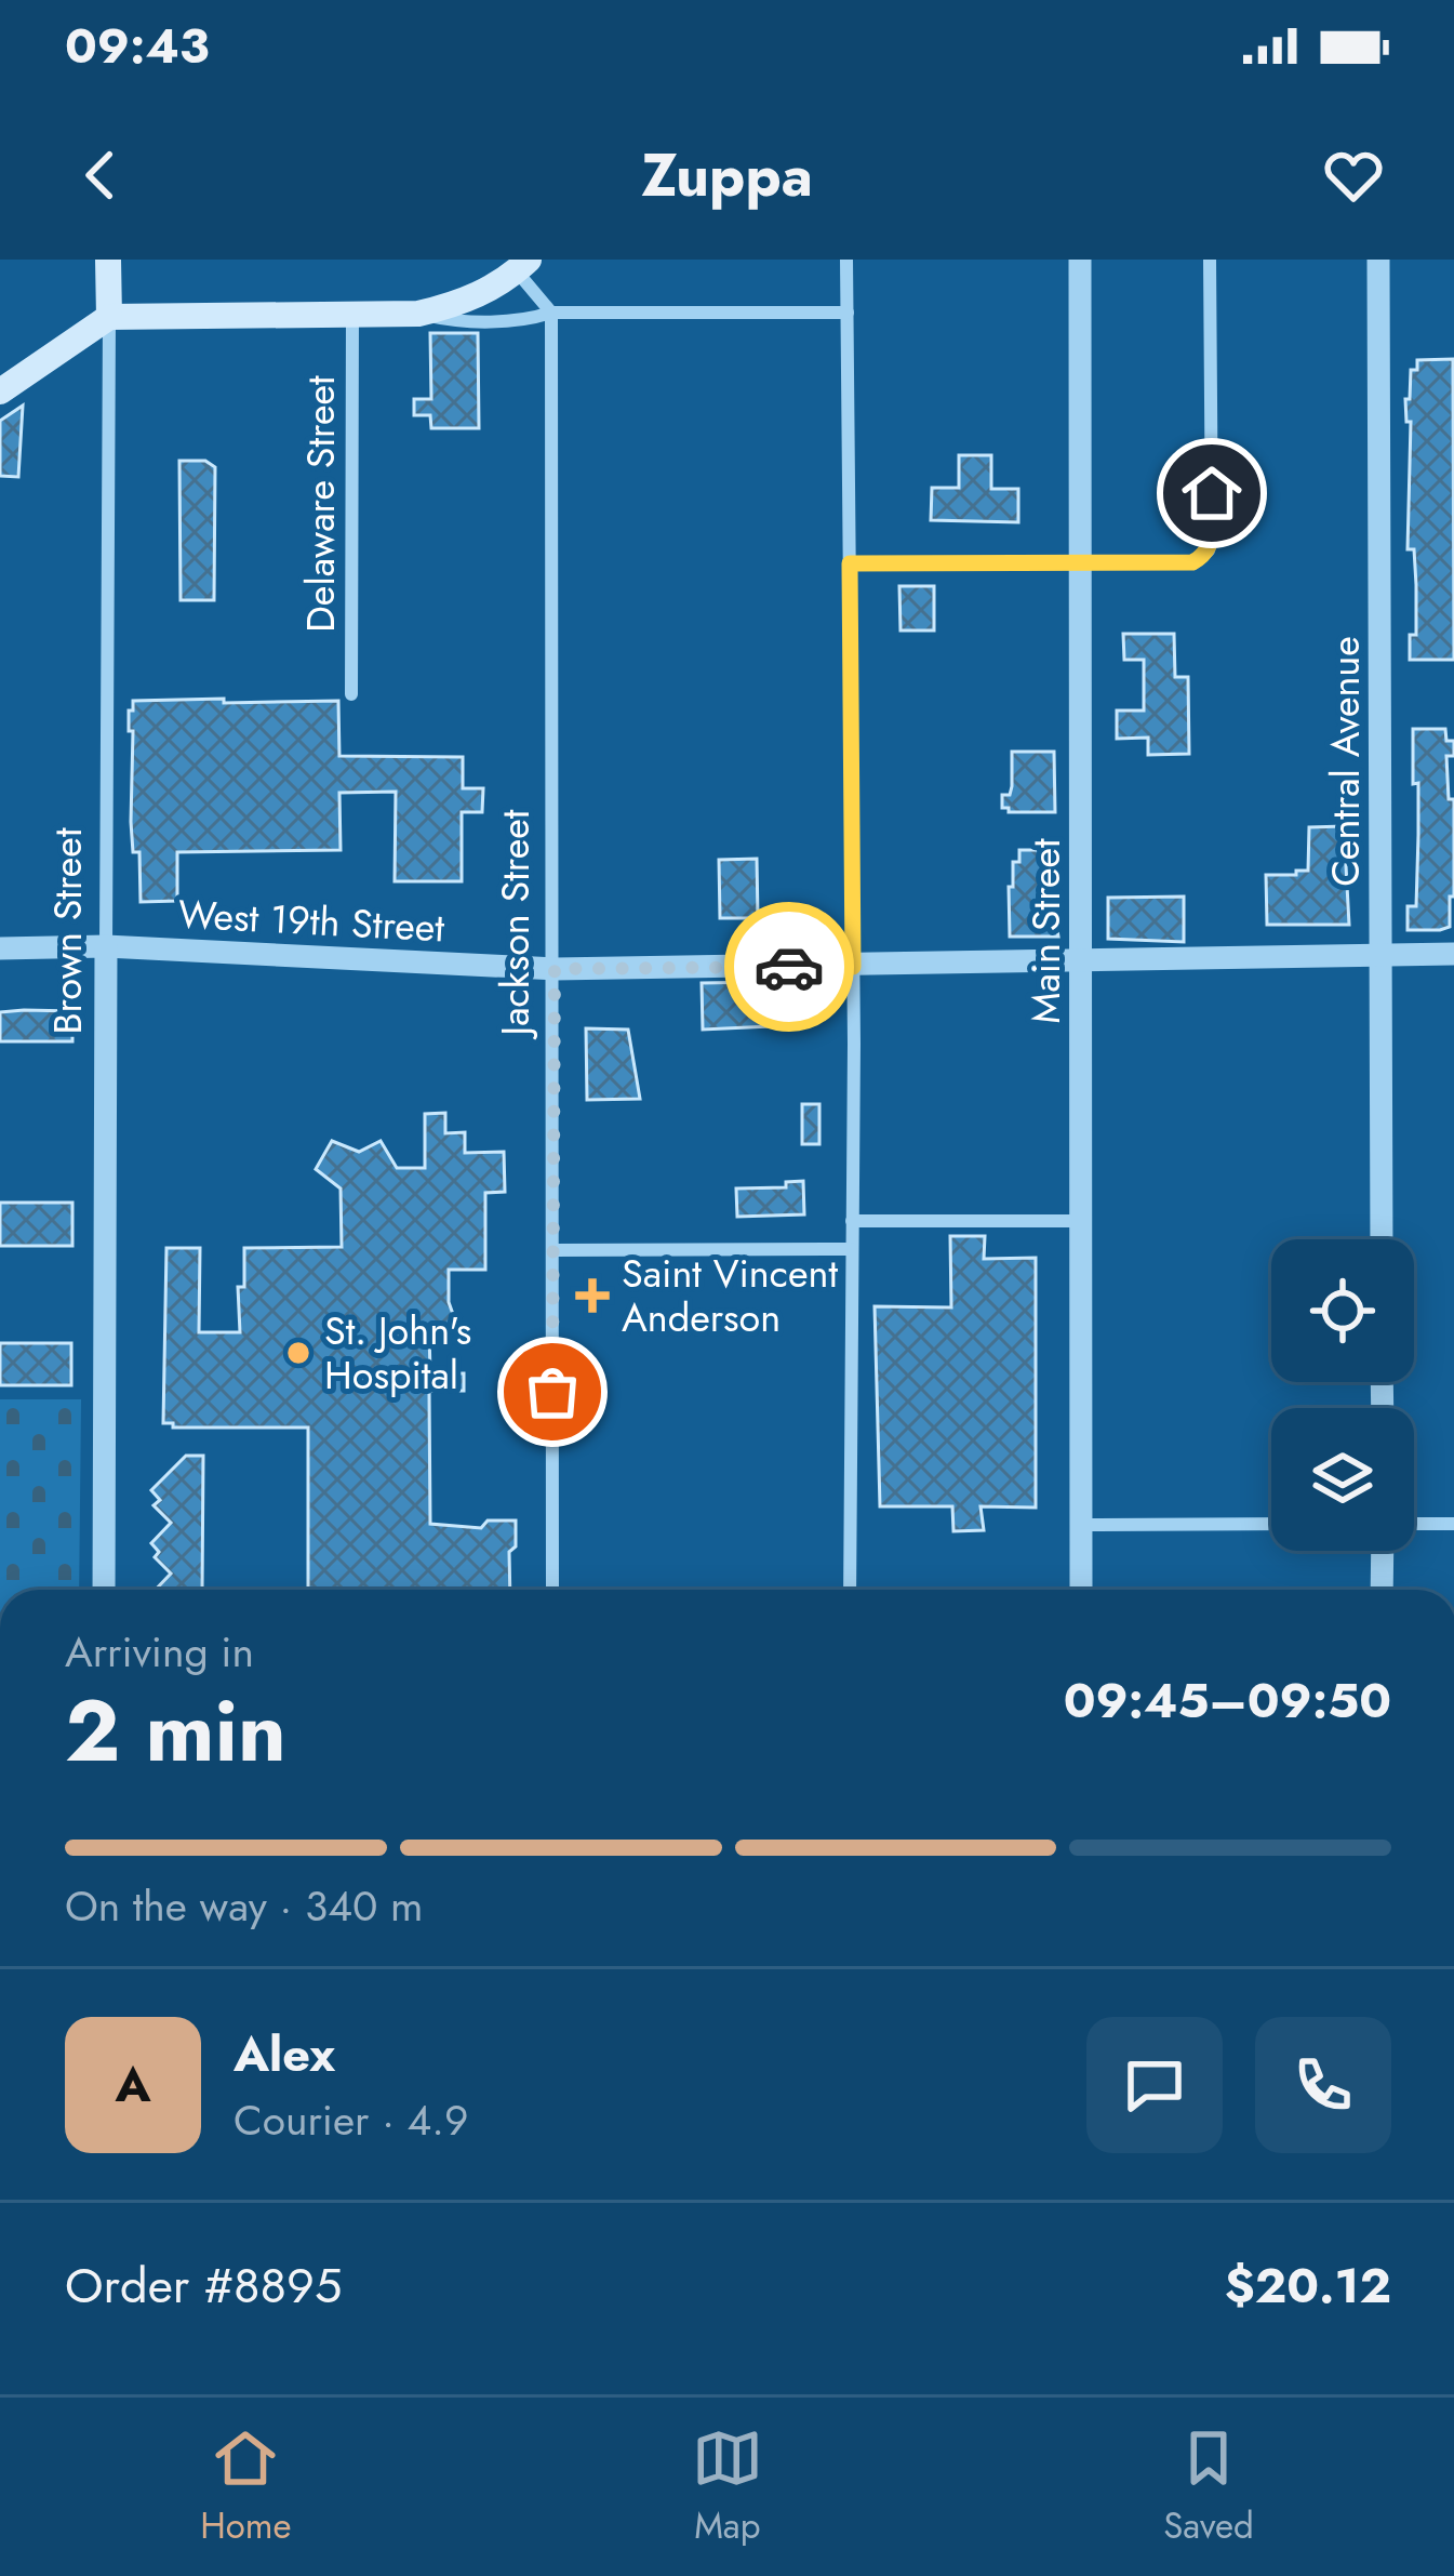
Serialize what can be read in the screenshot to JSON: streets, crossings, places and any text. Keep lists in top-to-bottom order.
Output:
{
  "streets": {
    "main road": ["Brown Street"],
    "street": [
      "Delaware Street",
      "Central Avenue",
      "West 19th Street",
      "Jackson Street",
      "Main Street"
    ]
  },
  "crossings": [
    ["Central Avenue", "West 19th Street"],
    ["West 19th Street", "Jackson Street"],
    ["West 19th Street", "Brown Street"],
    ["West 19th Street", "Main Street"]
  ],
  "places": {
    "health": ["Saint Vincent Anderson"],
    "other": ["St. John's Hospital"]
  },
  "page": {
    "status": "09:43",
    "header": "Zuppa",
    "heading": ["2 min", "Arriving in", "09:45–09:50"],
    "panel": [
      "Alex",
      "Courier · 4.9",
      "Order #8895",
      "$20.12"
    ],
    "bar": "On the way · 340 m",
    "round": "A",
    "tabs": ["Home", "Map", "Saved"]
  }
}
